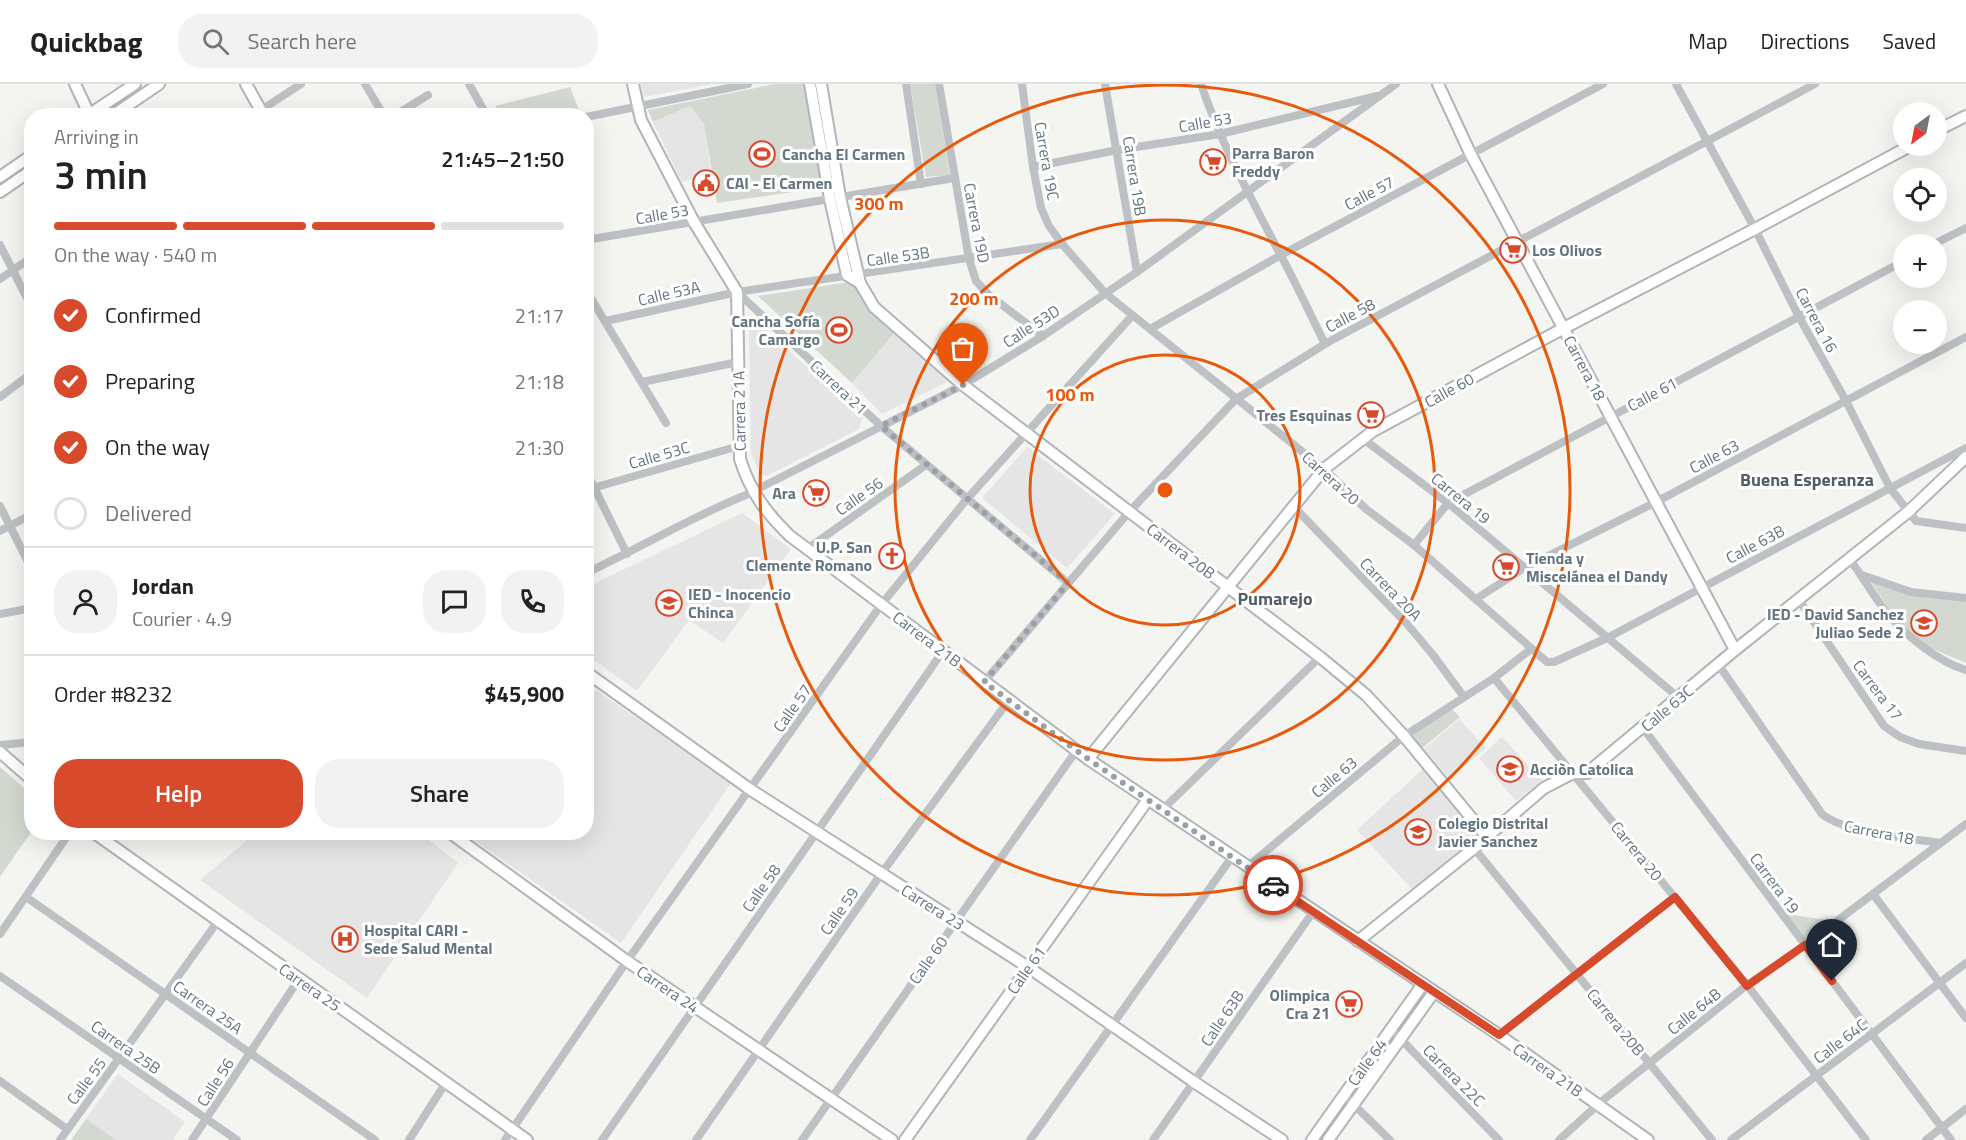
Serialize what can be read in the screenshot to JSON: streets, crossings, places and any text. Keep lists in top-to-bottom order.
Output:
{
  "streets": {
    "street": [
      "Calle 53",
      "Carrera 19C",
      "Carrera 19B",
      "Calle 57",
      "Carrera 19D",
      "Calle 53B",
      "Calle 53A",
      "Calle 58",
      "Carrera 16",
      "Calle 53D",
      "Carrera 18",
      "Carrera 21",
      "Calle 60",
      "Calle 61",
      "Carrera 21A",
      "Calle 53C",
      "Calle 63",
      "Carrera 20",
      "Calle 56",
      "Carrera 19",
      "Calle 63B",
      "Carrera 20B",
      "Carrera 20A",
      "Carrera 21B",
      "Carrera 17",
      "Calle 63C",
      "Carrera 23",
      "Calle 59",
      "Carrera 25",
      "Carrera 24",
      "Carrera 25A",
      "Calle 64B",
      "Calle 64C",
      "Carrera 25B",
      "Calle 64",
      "Carrera 22C",
      "Calle 55"
    ]
  },
  "crossings": [
    ["Calle 53", "Carrera 19C"],
    ["Calle 53", "Carrera 19B"],
    ["Calle 53", "Carrera 19D"],
    ["Calle 53", "Calle 53D"],
    ["Calle 53", "Carrera 21"],
    ["Carrera 19C", "Calle 53B"],
    ["Carrera 19C", "Calle 53D"],
    ["Carrera 19C", "Carrera 20"],
    ["Carrera 19B", "Calle 53D"],
    ["Calle 57", "Carrera 18"],
    ["Calle 57", "Carrera 21"],
    ["Calle 57", "Carrera 20"],
    ["Calle 57", "Carrera 20B"],
    ["Calle 57", "Carrera 21B"],
    ["Calle 57", "Carrera 23"],
    ["Calle 57", "Carrera 25"],
    ["Calle 57", "Carrera 24"],
    ["Carrera 19D", "Calle 53B"],
    ["Carrera 19D", "Calle 53D"],
    ["Calle 53B", "Calle 53A"],
    ["Calle 53B", "Carrera 21"],
    ["Calle 53B", "Carrera 21A"],
    ["Calle 53B", "Carrera 20B"],
    ["Calle 53A", "Carrera 21"],
    ["Calle 53A", "Carrera 21A"],
    ["Calle 58", "Carrera 16"],
    ["Calle 58", "Carrera 18"],
    ["Calle 58", "Carrera 21"],
    ["Calle 58", "Carrera 20"],
    ["Calle 58", "Carrera 20B"],
    ["Calle 58", "Carrera 21B"],
    ["Calle 58", "Carrera 23"],
    ["Calle 58", "Carrera 24"],
    ["Carrera 16", "Calle 60"],
    ["Carrera 16", "Calle 61"],
    ["Carrera 16", "Calle 63"],
    ["Carrera 16", "Calle 63B"],
    ["Carrera 16", "Calle 63C"],
    ["Calle 53D", "Carrera 21"],
    ["Calle 53D", "Carrera 21A"],
    ["Calle 53D", "Carrera 20"],
    ["Calle 53D", "Carrera 20B"],
    ["Calle 53D", "Carrera 21B"],
    ["Carrera 18", "Calle 60"],
    ["Carrera 18", "Calle 61"],
    ["Carrera 18", "Calle 63"],
    ["Carrera 18", "Calle 63B"],
    ["Carrera 18", "Calle 63C"],
    ["Carrera 18", "Calle 64B"],
    ["Carrera 21", "Carrera 21A"],
    ["Carrera 21", "Calle 56"],
    ["Calle 60", "Carrera 20"],
    ["Calle 60", "Carrera 19"],
    ["Calle 60", "Carrera 20B"],
    ["Calle 60", "Carrera 20A"],
    ["Calle 60", "Carrera 21B"],
    ["Calle 60", "Carrera 23"],
    ["Calle 60", "Carrera 24"],
    ["Calle 61", "Carrera 20"],
    ["Calle 61", "Carrera 19"],
    ["Calle 61", "Carrera 21B"],
    ["Calle 61", "Carrera 23"],
    ["Carrera 21A", "Calle 53C"],
    ["Carrera 21A", "Carrera 21B"],
    ["Calle 63", "Carrera 20"],
    ["Calle 63", "Carrera 19"],
    ["Calle 63", "Carrera 20B"],
    ["Calle 63", "Carrera 20A"],
    ["Calle 63", "Carrera 21B"],
    ["Carrera 20", "Calle 63B"],
    ["Carrera 20", "Calle 63C"],
    ["Carrera 20", "Calle 64B"],
    ["Carrera 20", "Calle 64C"],
    ["Calle 56", "Carrera 21B"],
    ["Calle 56", "Carrera 25"],
    ["Calle 56", "Carrera 25A"],
    ["Calle 56", "Carrera 25B"],
    ["Carrera 19", "Calle 63B"],
    ["Carrera 19", "Calle 63C"],
    ["Carrera 19", "Calle 64B"],
    ["Carrera 19", "Calle 64C"],
    ["Calle 63B", "Carrera 21B"],
    ["Calle 63B", "Carrera 23"],
    ["Carrera 20B", "Calle 63C"],
    ["Carrera 20B", "Calle 64B"],
    ["Carrera 21B", "Calle 63C"],
    ["Carrera 21B", "Calle 59"],
    ["Carrera 21B", "Calle 64B"],
    ["Carrera 21B", "Calle 64"],
    ["Carrera 17", "Calle 63C"],
    ["Carrera 23", "Calle 59"],
    ["Calle 59", "Carrera 24"],
    ["Carrera 25", "Calle 55"],
    ["Carrera 25A", "Calle 55"],
    ["Carrera 25B", "Calle 55"],
    ["Calle 64", "Carrera 22C"]
  ],
  "districts": ["Buena Esperanza", "Pumarejo"],
  "places": {
    "sports": ["Cancha El Carmen", "Cancha Sofía Camargo"],
    "supermarket": [
      "Parra Baron Freddy",
      "Los Olivos",
      "Tres Esquinas",
      "Ara",
      "Tienda y Miscelánea el Dandy",
      "Olimpica Cra 21"
    ],
    "public building": ["CAI - El Carmen"],
    "church": ["U.P. San Clemente Romano"],
    "school or university": [
      "IED - Inocencio Chinca",
      "IED - David Sanchez Juliao Sede 2",
      "Acciòn Catolica",
      "Colegio Distrital Javier Sanchez"
    ],
    "hospital": ["Hospital CARI - Sede Salud Mental"]
  },
  "north": "bottom left",
  "page": {
    "header": "Quickbag",
    "search": "Search here",
    "nav": ["Map", "Directions", "Saved"],
    "map_buttons": ["+", "−"],
    "heading": ["3 min", "Arriving in", "21:45–21:50"],
    "panel": [
      "Jordan",
      "Courier · 4.9",
      "Order #8232",
      "$45,900"
    ],
    "bar": "On the way · 540 m",
    "list": [
      ["Confirmed", "21:17"],
      ["Preparing", "21:18"],
      ["On the way", "21:30"],
      "Delivered"
    ],
    "buttons": ["Help", "Share"]
  },
  "rings": ["300 m", "200 m", "100 m"]
}
